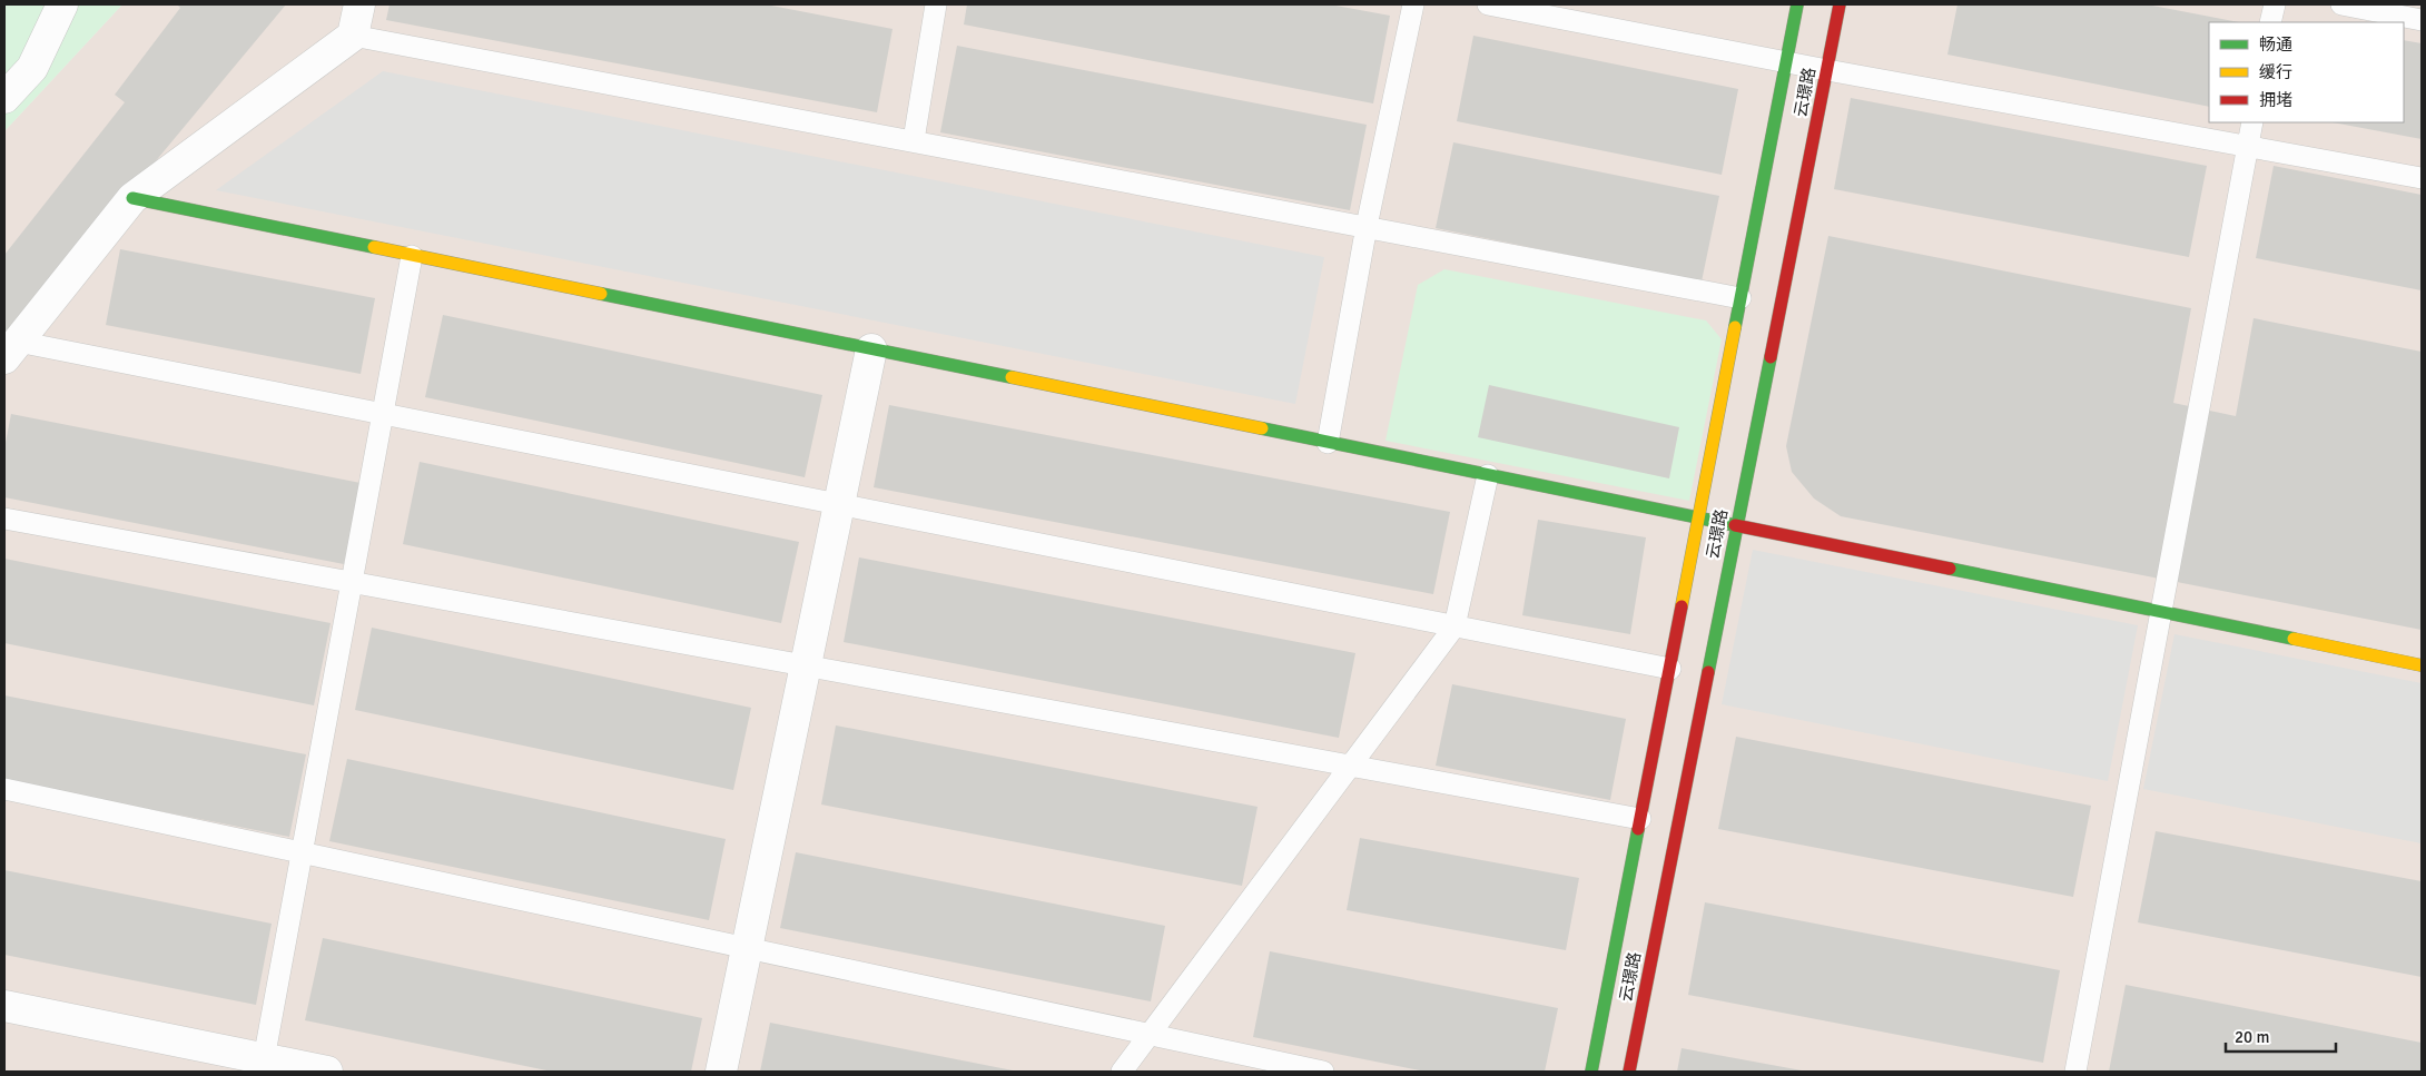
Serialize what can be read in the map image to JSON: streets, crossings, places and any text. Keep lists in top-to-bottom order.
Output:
{
  "streets": {
    "street": ["云璟路"]
  },
  "legend": ["畅通", "缓行", "拥堵"],
  "scale_bar": "20 m"
}
